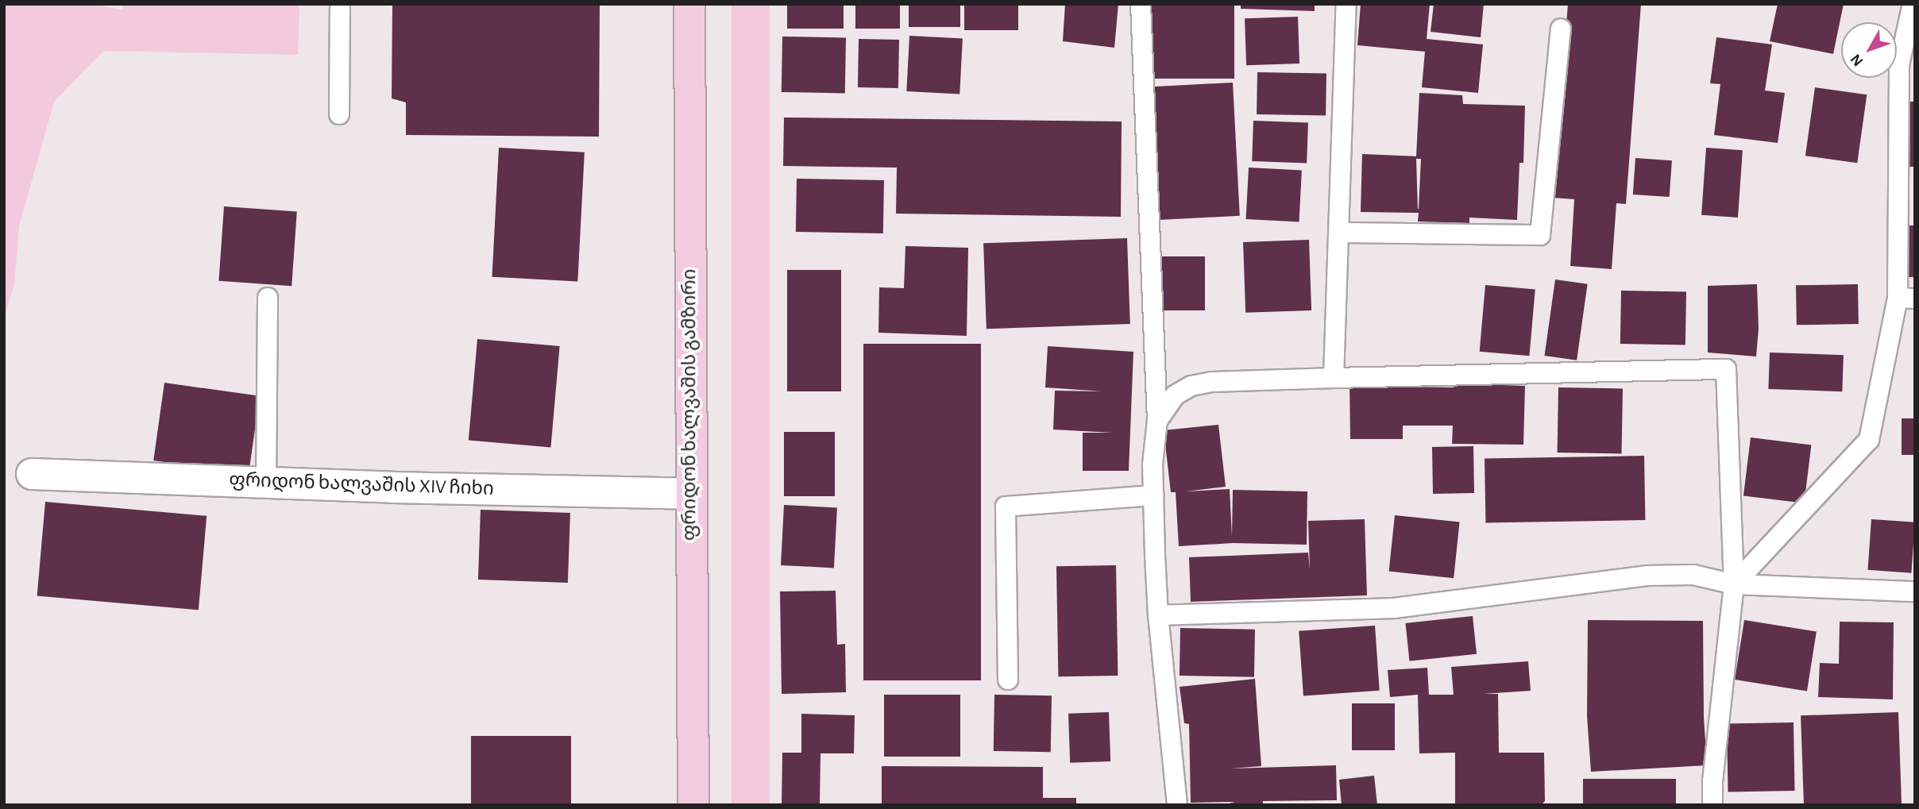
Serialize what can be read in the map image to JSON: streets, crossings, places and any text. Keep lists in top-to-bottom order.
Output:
{
  "streets": {
    "highway": ["ფრიდონ ხალვაშის გამზირი"],
    "street": ["ფრიდონ ხალვაშის XIV ჩიხი"]
  },
  "crossings": [
    ["ფრიდონ ხალვაშის გამზირი", "ფრიდონ ხალვაშის XIV ჩიხი"]
  ],
  "north": "bottom left"
}
